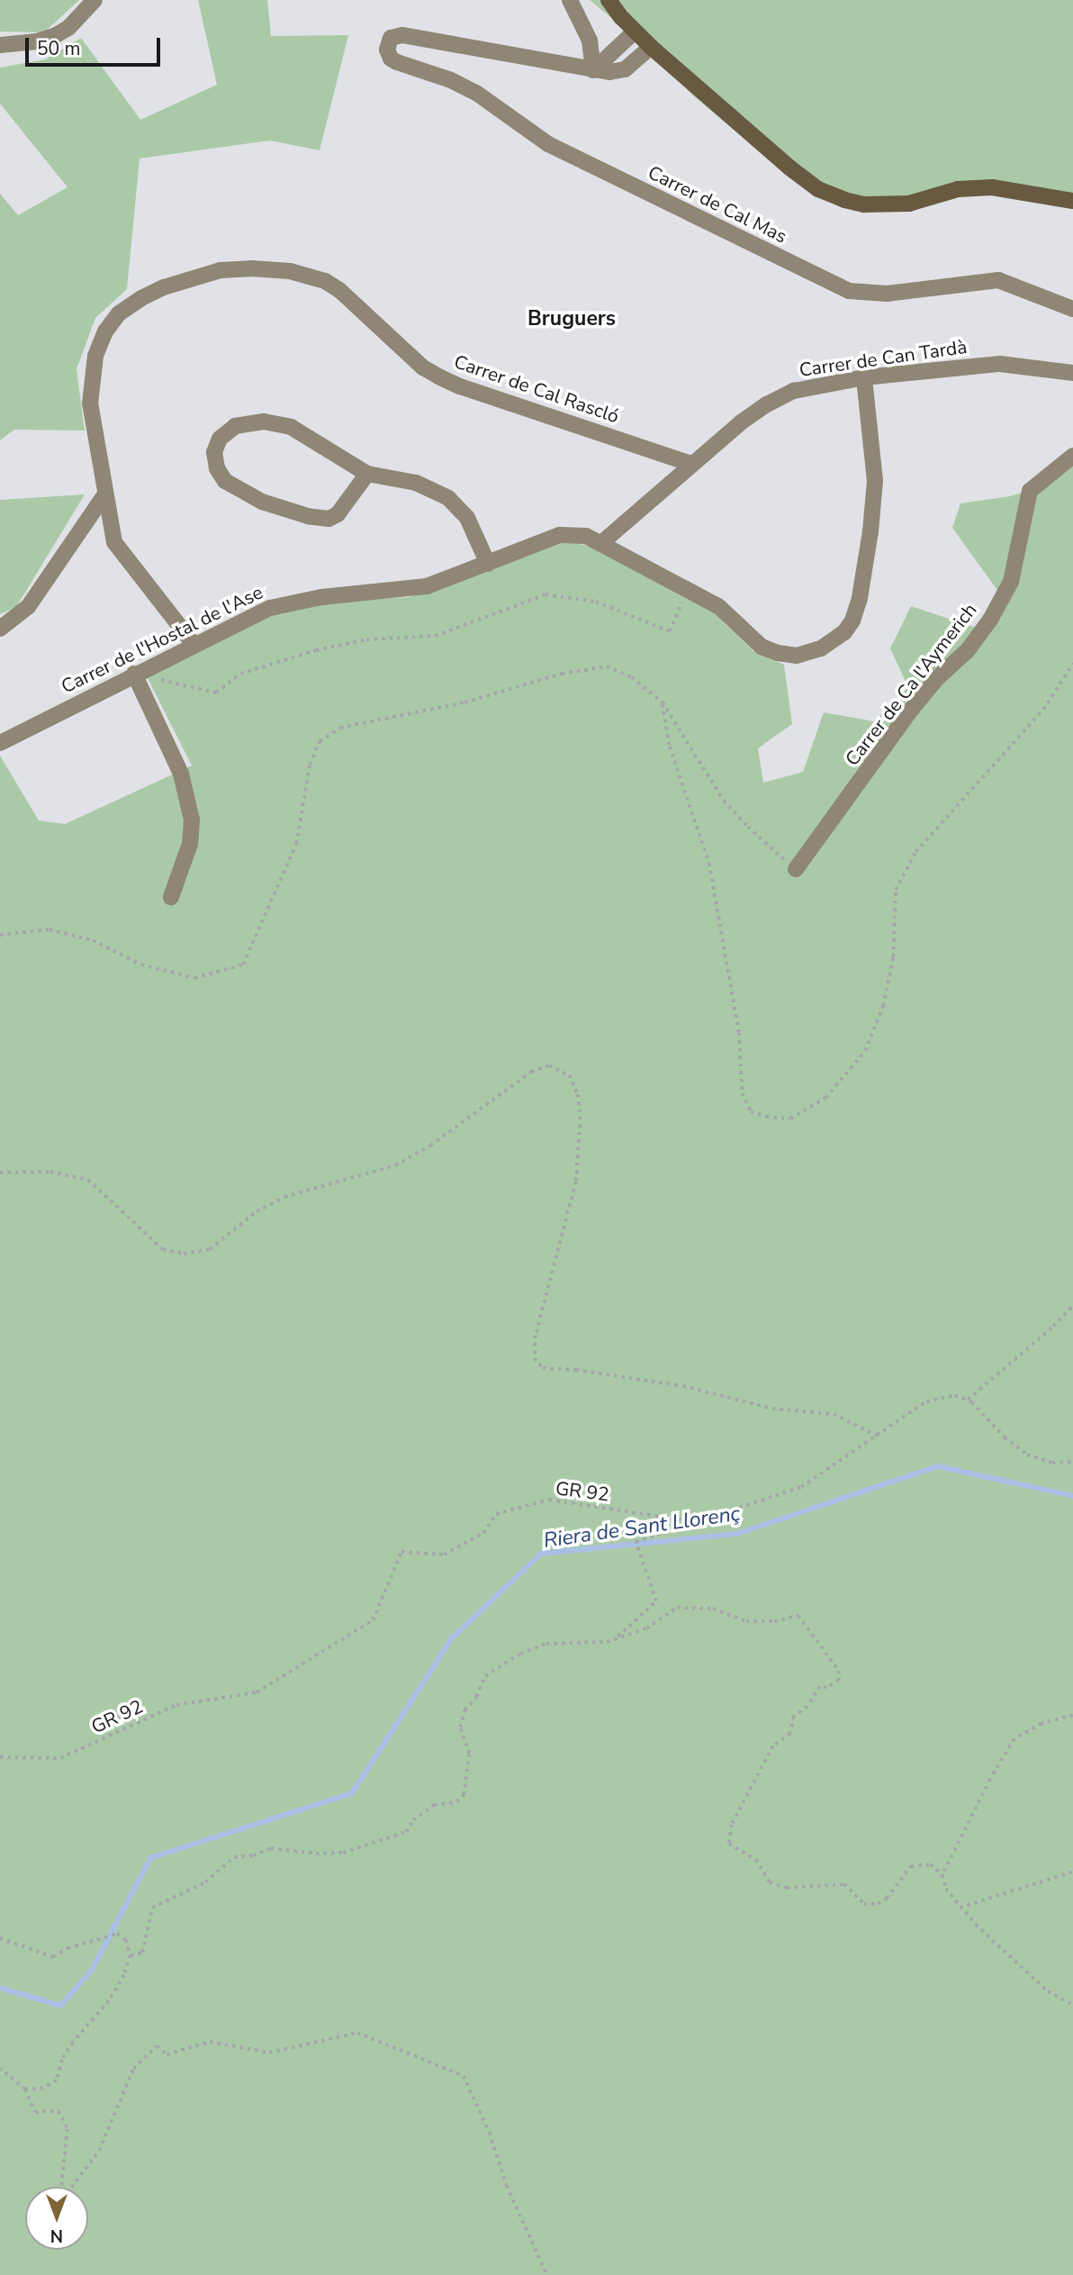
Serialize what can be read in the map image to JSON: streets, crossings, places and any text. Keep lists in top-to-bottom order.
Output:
{
  "streets": {
    "street": [
      "Carrer de Cal Mas",
      "Carrer de Can Tardà",
      "Carrer de Cal Rascló",
      "Carrer de l'Hostal de l'Ase",
      "Carrer de Ca l'Aymerich"
    ],
    "path": ["GR 92"]
  },
  "crossings": [
    ["Carrer de Can Tardà", "Carrer de Cal Rascló"],
    ["Carrer de Can Tardà", "Carrer de l'Hostal de l'Ase"],
    ["Carrer de Cal Rascló", "Carrer de l'Hostal de l'Ase"]
  ],
  "districts": ["Bruguers"],
  "water": ["Riera de Sant Llorenç"],
  "scale_bar": "50 m",
  "north": "bottom"
}
